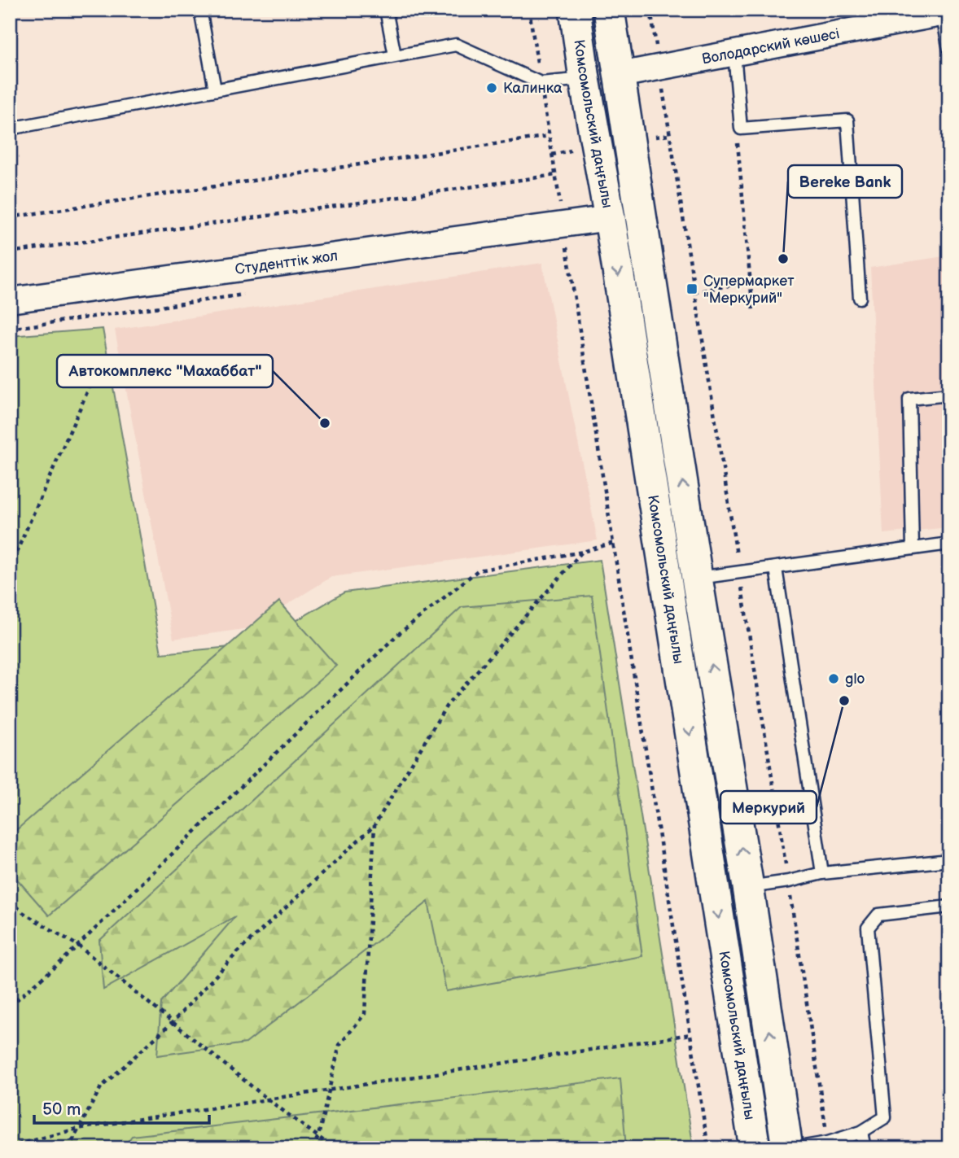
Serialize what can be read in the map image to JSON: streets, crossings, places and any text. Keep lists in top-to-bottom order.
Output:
{
  "streets": {
    "street": ["Володарский көшесі", "Комсомольский даңғылы", "Студенттік жол"]
  },
  "crossings": [
    ["Комсомольский даңғылы", "Студенттік жол"]
  ],
  "places": {
    "other": [
      "Калинка",
      "Bereke Bank",
      "Автокомплекс \"Махаббат\"",
      "glo",
      "Меркурий"
    ],
    "transit": ["Супермаркет \"Меркурий\""]
  },
  "scale_bar": "50 m"
}
